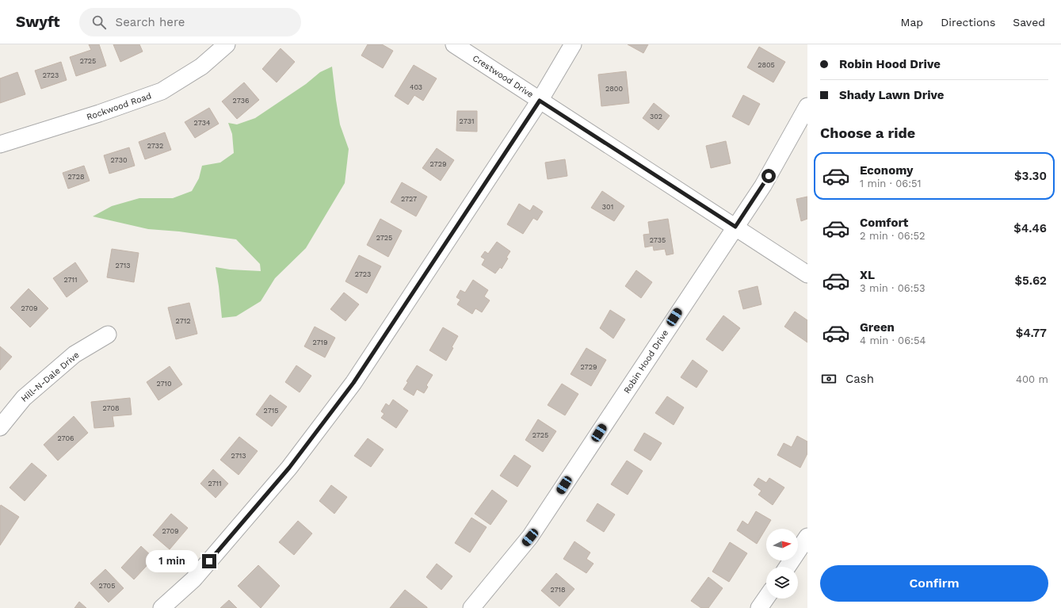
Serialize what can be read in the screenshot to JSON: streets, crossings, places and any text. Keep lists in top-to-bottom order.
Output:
{
  "streets": {
    "street": [
      "Crestwood Drive",
      "Rockwood Road",
      "Robin Hood Drive",
      "Hill-N-Dale Drive"
    ]
  },
  "crossings": [
    ["Crestwood Drive", "Robin Hood Drive"]
  ],
  "house_numbers": [
    "2725",
    "2805",
    "2723",
    "403",
    "2800",
    "2736",
    "302",
    "2731",
    "2734",
    "2732",
    "2730",
    "2729",
    "2728",
    "2727",
    "301",
    "2725",
    "2735",
    "2713",
    "2723",
    "2711",
    "2709",
    "2712",
    "2719",
    "2729",
    "2710",
    "2708",
    "2715",
    "2725",
    "2706",
    "2713",
    "2711",
    "2709",
    "2705",
    "2718"
  ],
  "north": "right",
  "page": {
    "header": "Swyft",
    "search": "Search here",
    "nav": ["Map", "Directions", "Saved"],
    "banner": ["Robin Hood Drive", "Shady Lawn Drive"],
    "heading": "Choose a ride",
    "list": [
      {
        "name": "Economy",
        "note": "1 min · 06:51",
        "value": "$3.30"
      },
      {
        "name": "Comfort",
        "note": "2 min · 06:52",
        "value": "$4.46"
      },
      {
        "name": "XL",
        "note": "3 min · 06:53",
        "value": "$5.62"
      },
      {
        "name": "Green",
        "note": "4 min · 06:54",
        "value": "$4.77"
      }
    ],
    "pay": ["Cash", "400 m"],
    "bubble": "1 min",
    "buttons": "Confirm"
  }
}
